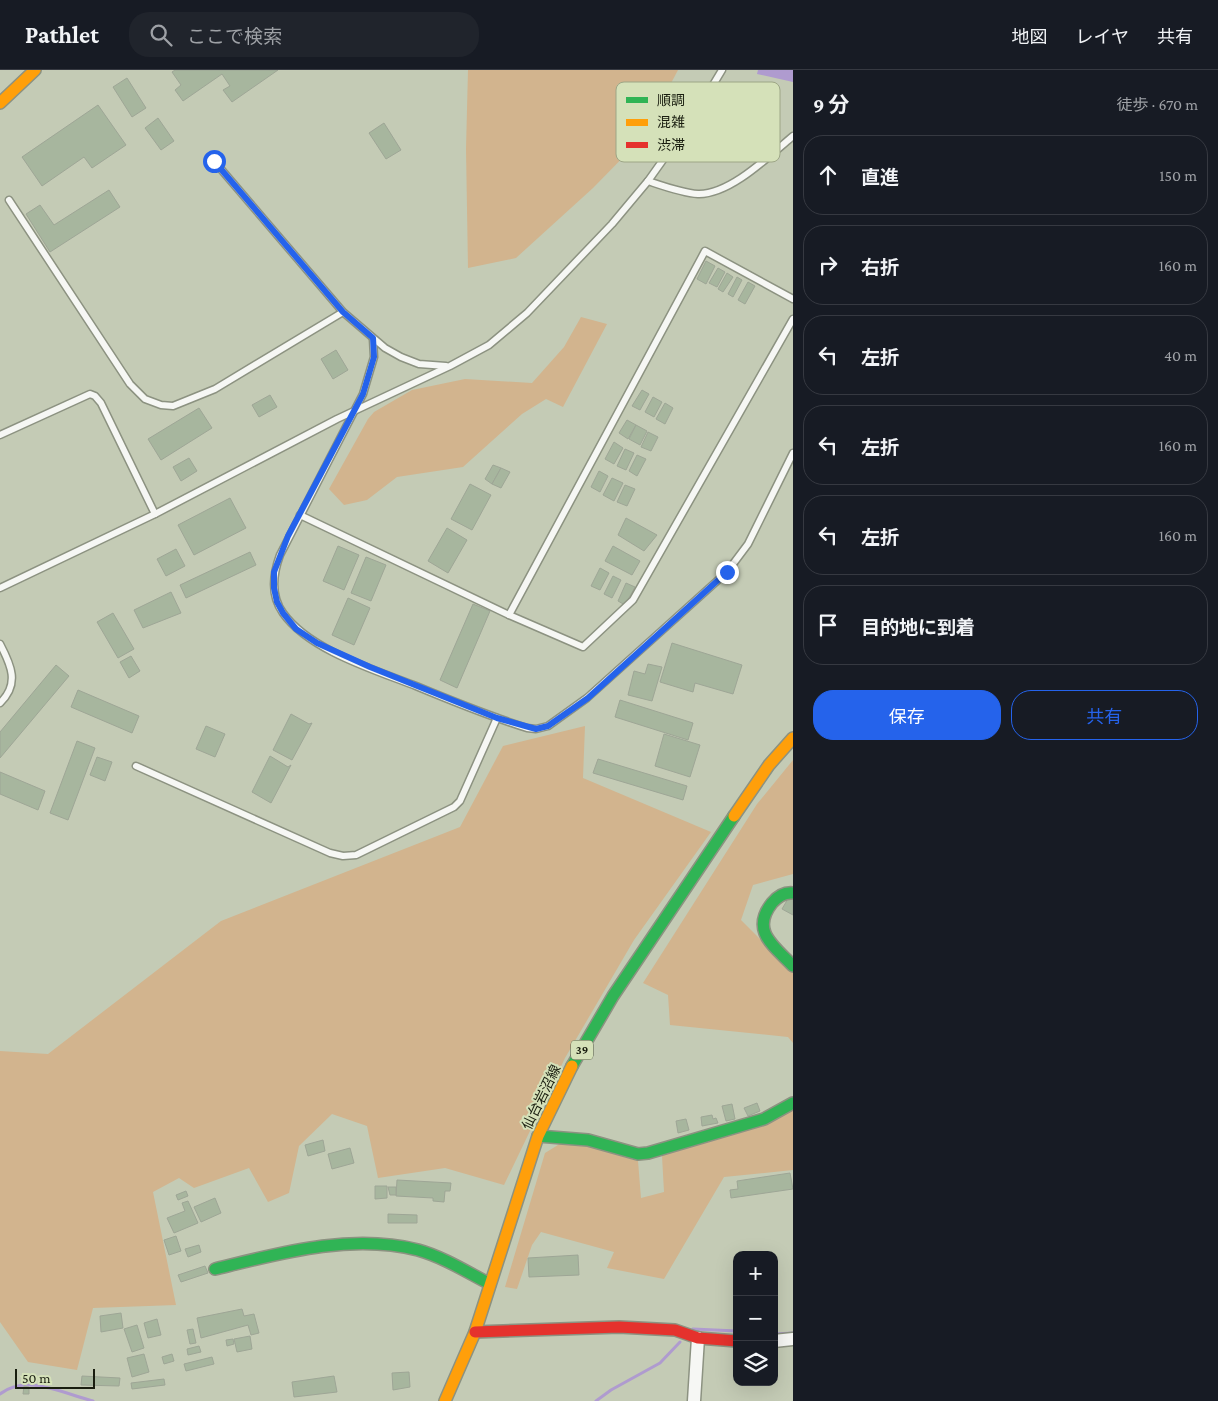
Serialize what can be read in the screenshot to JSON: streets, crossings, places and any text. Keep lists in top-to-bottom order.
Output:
{
  "streets": {
    "street": ["39", "仙台岩沼線"]
  },
  "legend": ["順調", "混雑", "渋滞"],
  "scale_bar": "50 m",
  "page": {
    "header": "Pathlet",
    "search": "ここで検索",
    "nav": ["地図", "レイヤ", "共有"],
    "heading": ["9 分", "徒歩 · 670 m"],
    "list": [
      ["直進", "150 m"],
      ["右折", "160 m"],
      ["左折", "40 m"],
      ["左折", "160 m"],
      ["左折", "160 m"],
      "目的地に到着"
    ],
    "buttons": ["保存", "共有"],
    "map_buttons": ["+", "−"],
    "scale": "50 m"
  }
}
